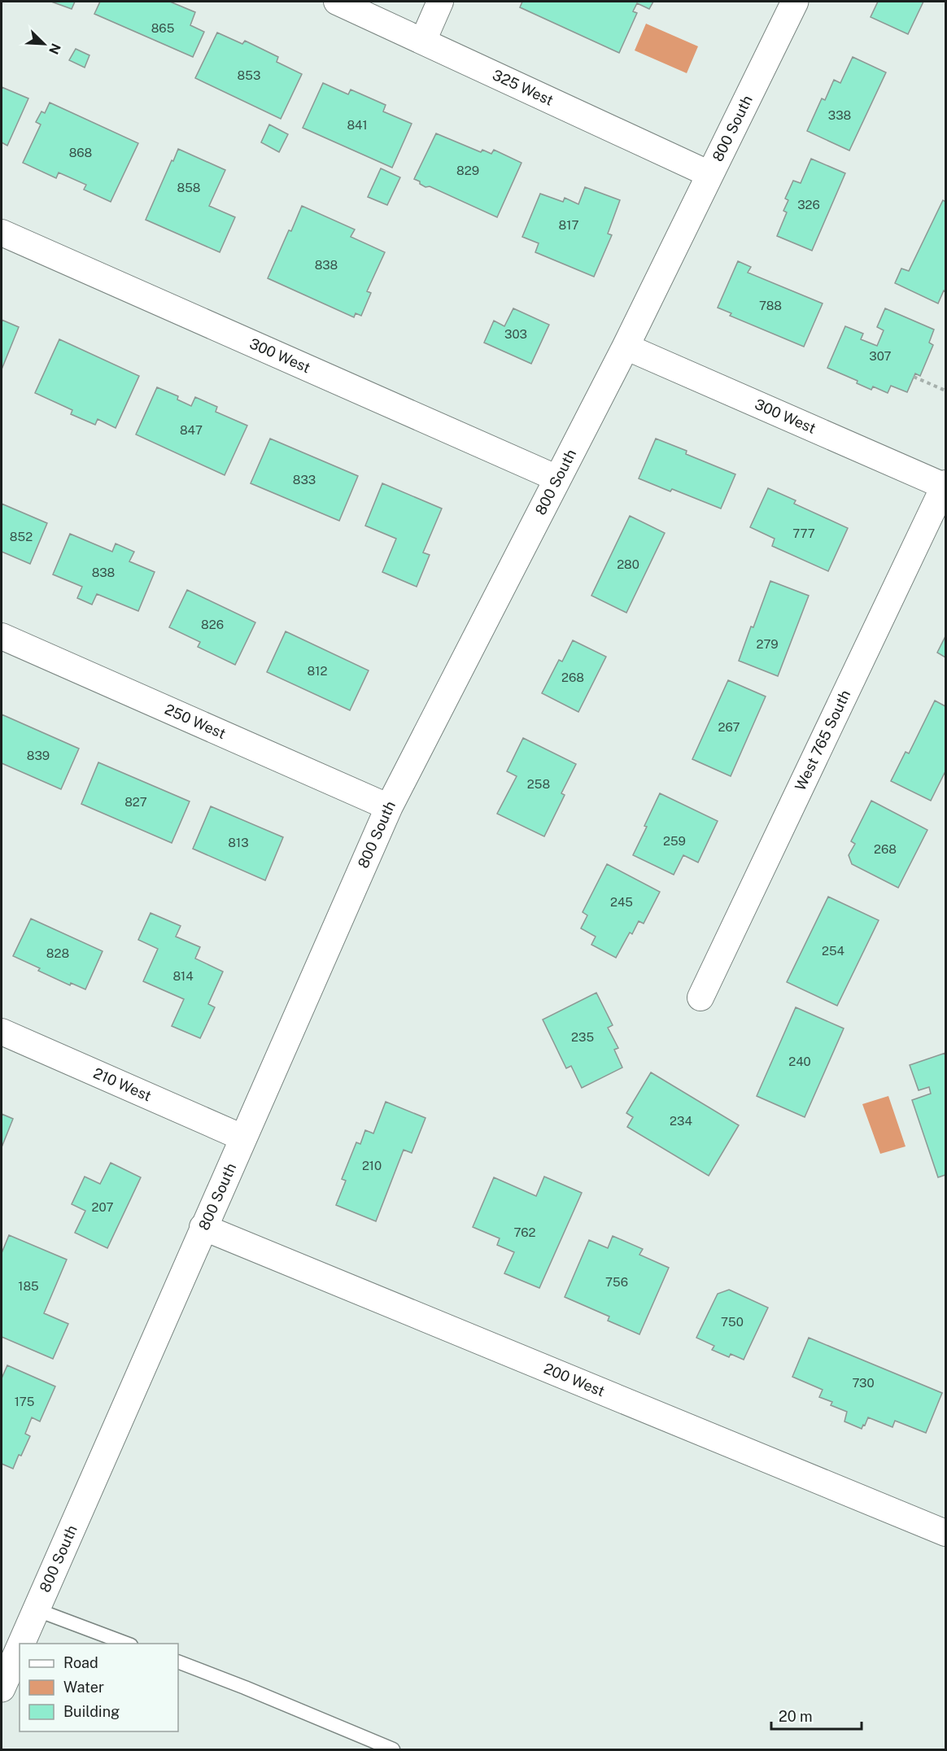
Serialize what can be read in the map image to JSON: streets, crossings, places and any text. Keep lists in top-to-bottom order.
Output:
{
  "streets": {
    "main road": ["800 South"],
    "street": [
      "325 West",
      "300 West",
      "250 West",
      "West 765 South",
      "210 West",
      "200 West"
    ]
  },
  "crossings": [
    ["325 West", "800 South"],
    ["800 South", "300 West"],
    ["800 South", "250 West"],
    ["800 South", "210 West"],
    ["800 South", "200 West"],
    ["300 West", "West 765 South"]
  ],
  "house_numbers": [
    "865",
    "853",
    "338",
    "841",
    "868",
    "829",
    "858",
    "326",
    "817",
    "838",
    "788",
    "303",
    "307",
    "847",
    "833",
    "777",
    "852",
    "280",
    "838",
    "826",
    "279",
    "812",
    "268",
    "267",
    "839",
    "258",
    "827",
    "259",
    "813",
    "268",
    "245",
    "254",
    "828",
    "814",
    "235",
    "240",
    "234",
    "210",
    "207",
    "762",
    "756",
    "185",
    "750",
    "730",
    "175"
  ],
  "legend": ["Road", "Water", "Building"],
  "scale_bar": "20 m",
  "north": "bottom right"
}
